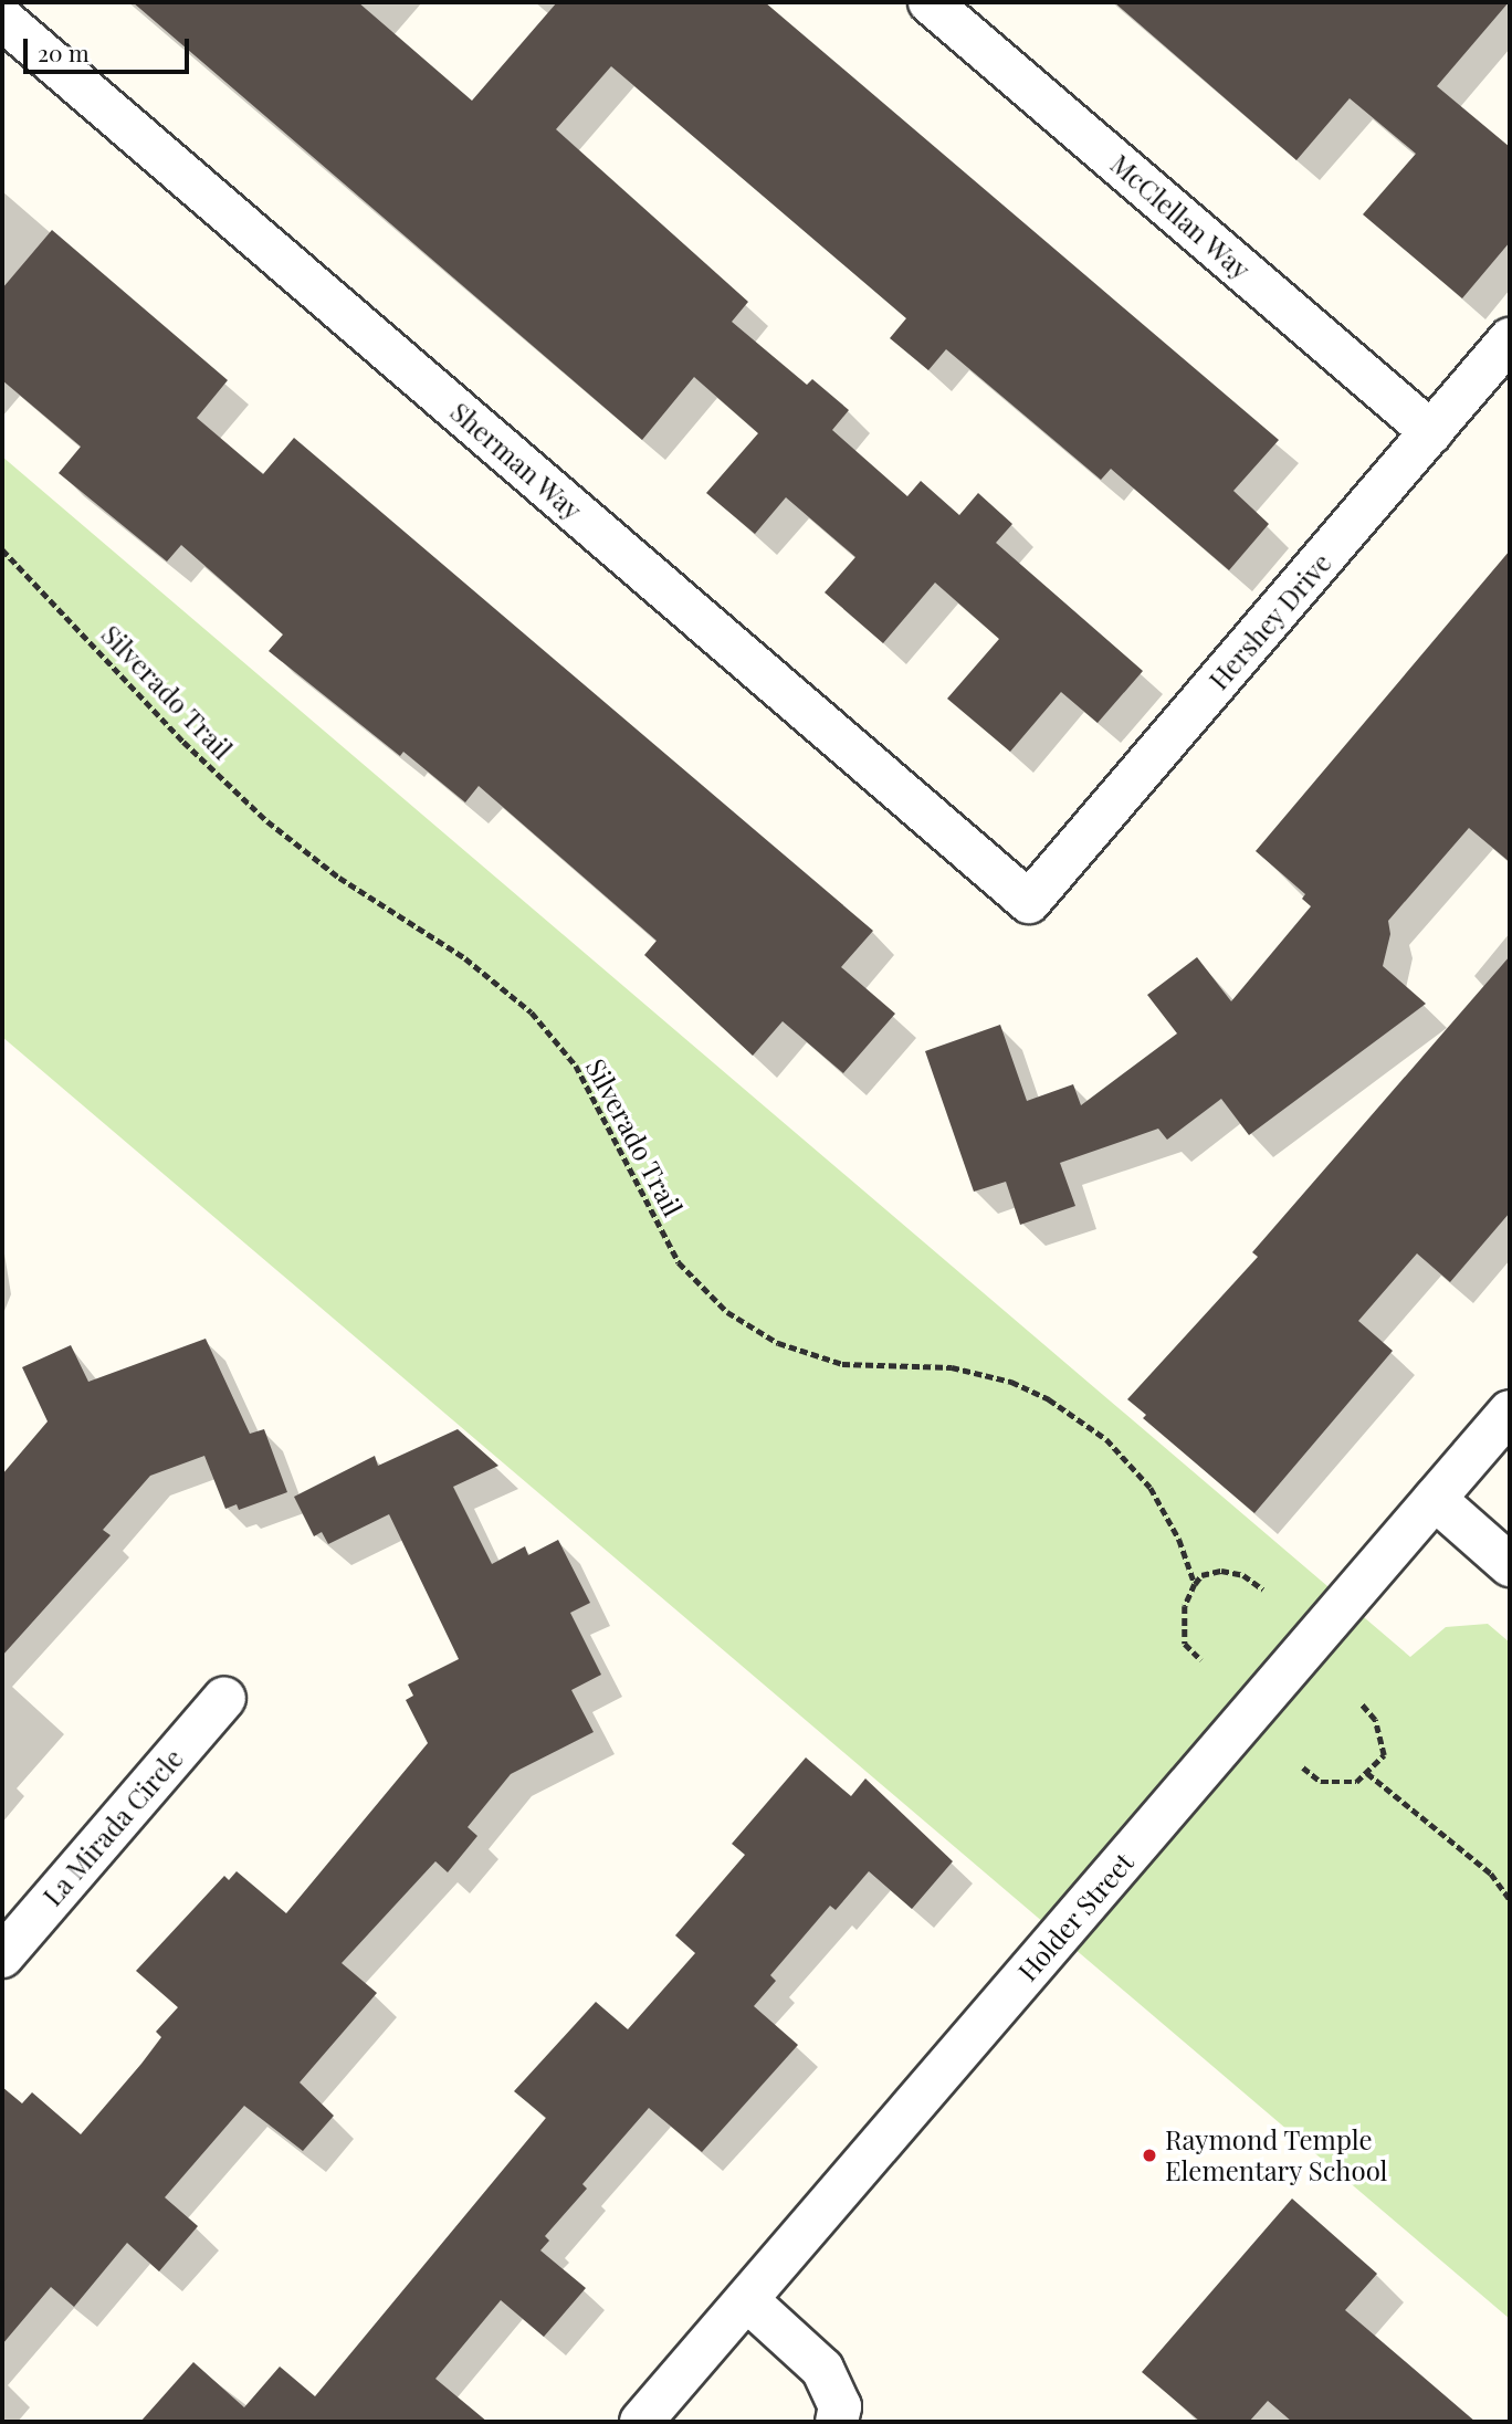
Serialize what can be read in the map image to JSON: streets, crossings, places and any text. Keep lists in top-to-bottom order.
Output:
{
  "streets": {
    "street": [
      "McClellan Way",
      "Sherman Way",
      "Hershey Drive",
      "La Mirada Circle",
      "Holder Street"
    ],
    "path": ["Silverado Trail"]
  },
  "crossings": [
    ["McClellan Way", "Hershey Drive"],
    ["Sherman Way", "Hershey Drive"]
  ],
  "places": ["Raymond Temple Elementary School"],
  "scale_bar": "20 m"
}
